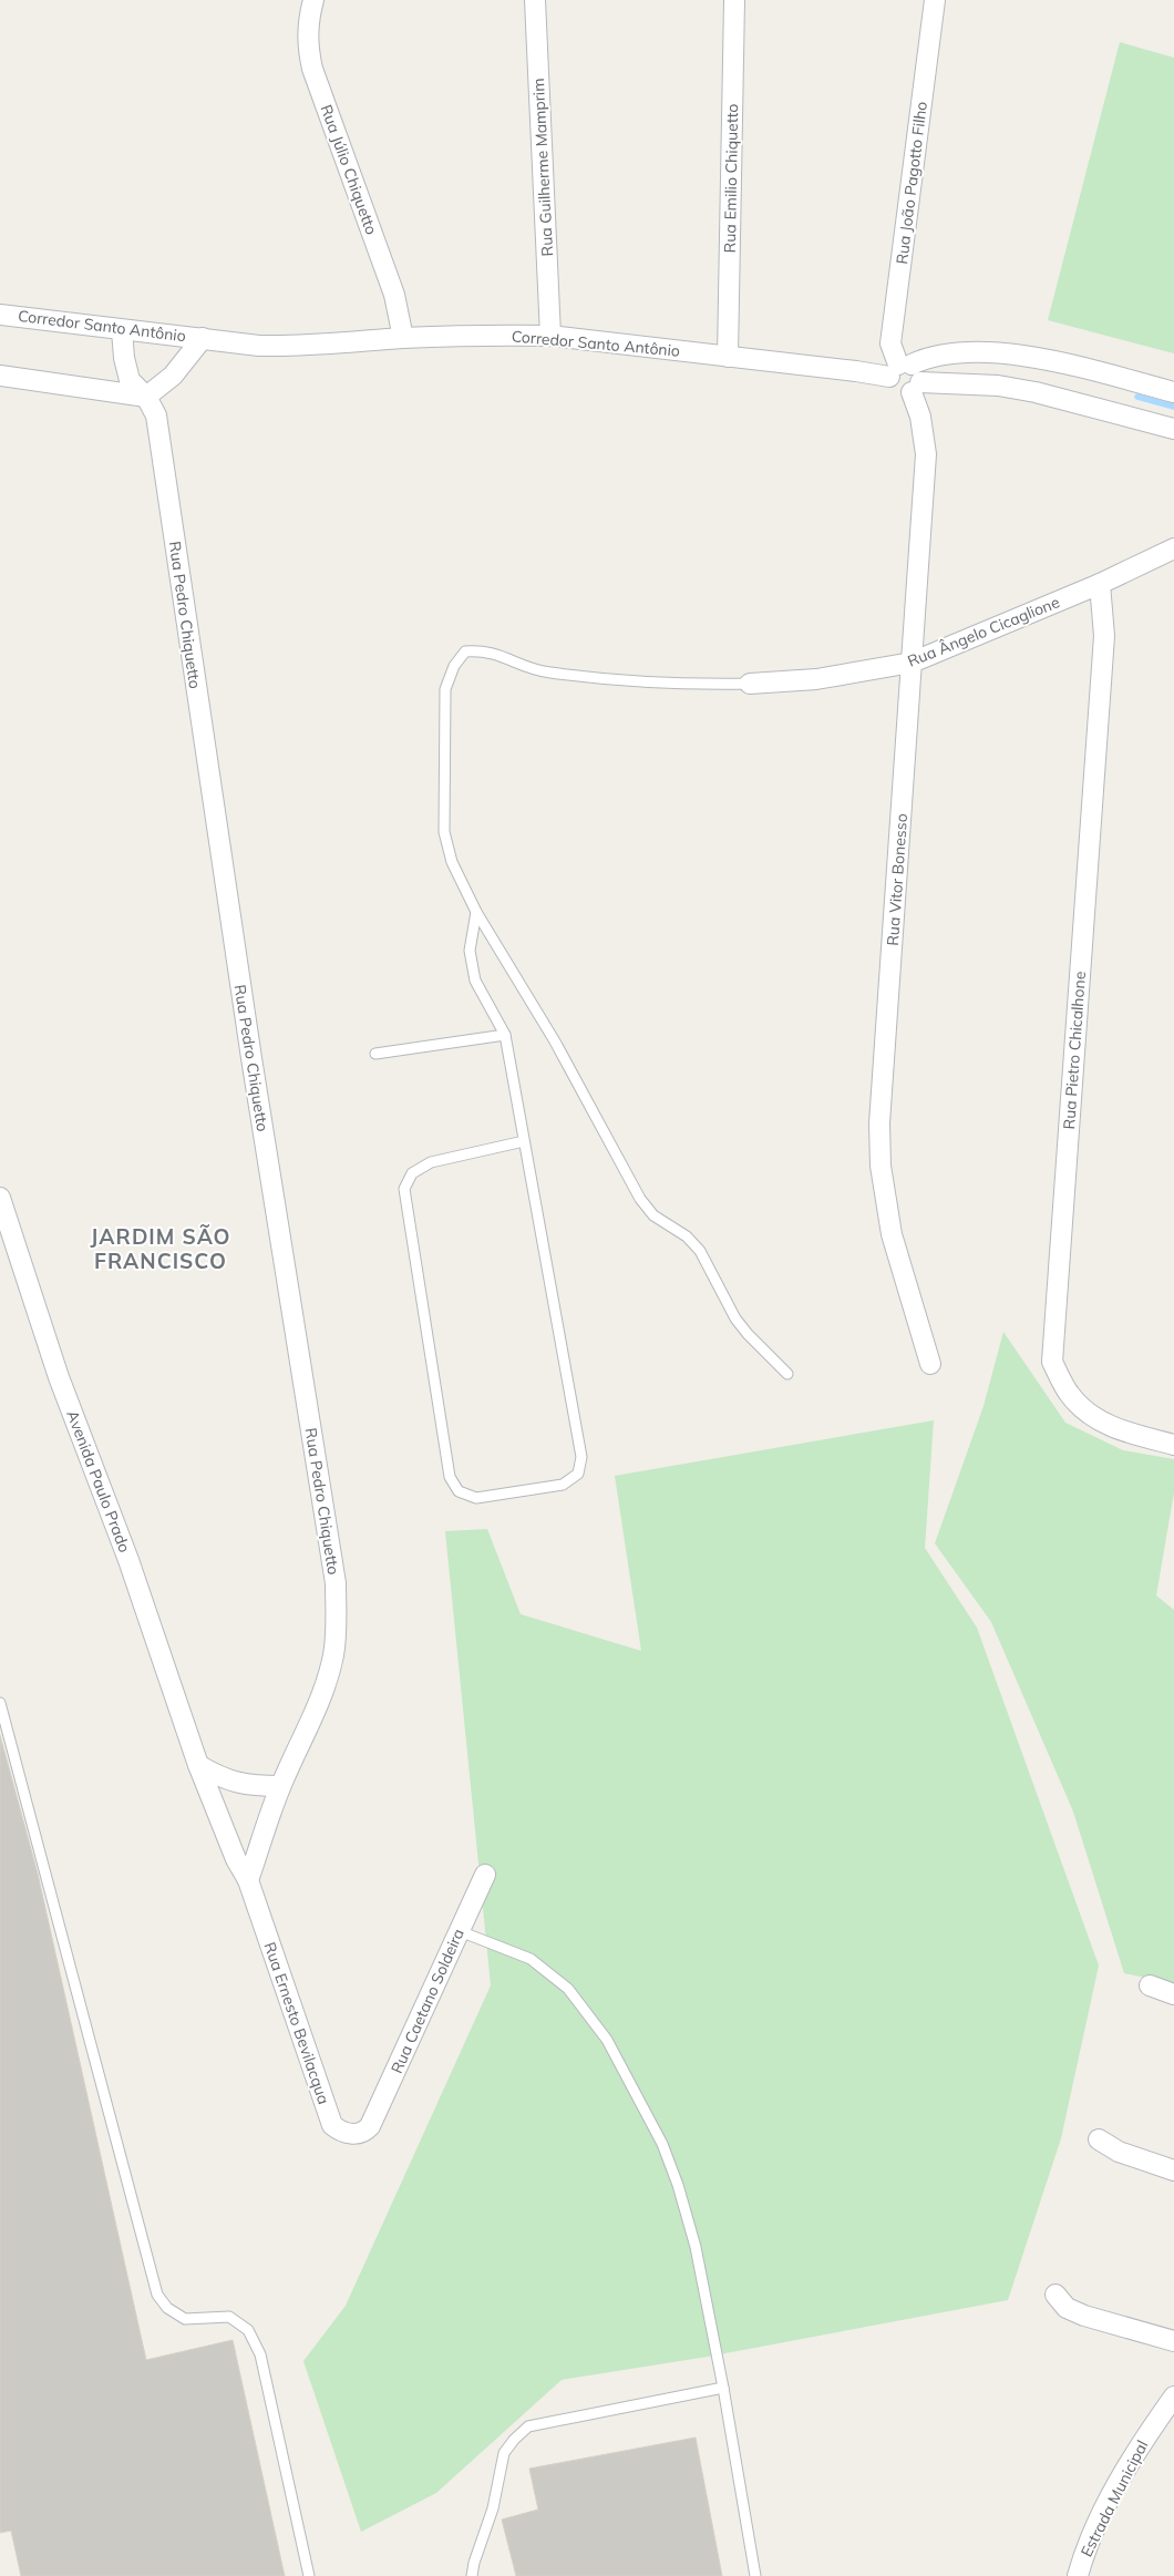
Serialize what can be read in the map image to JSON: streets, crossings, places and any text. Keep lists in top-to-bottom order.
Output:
{
  "streets": {
    "street": [
      "Rua Guilherme Mamprim",
      "Rua Júlio Chiquetto",
      "Rua Emilio Chiquetto",
      "Rua João Pagotto Filho",
      "Corredor Santo Antônio",
      "Rua Pedro Chiquetto",
      "Rua Ângelo Cicaglione",
      "Rua Vitor Bonesso",
      "Rua Pietro Chicalhone",
      "Avenida Paulo Prado",
      "Rua Caetano Soldeira",
      "Rua Ernesto Bevilacqua",
      "Estrada Municipal"
    ]
  },
  "crossings": [
    ["Rua Guilherme Mamprim", "Corredor Santo Antônio"],
    ["Rua Júlio Chiquetto", "Corredor Santo Antônio"],
    ["Rua Emilio Chiquetto", "Corredor Santo Antônio"],
    ["Rua João Pagotto Filho", "Corredor Santo Antônio"],
    ["Rua João Pagotto Filho", "Rua Vitor Bonesso"],
    ["Corredor Santo Antônio", "Rua Pedro Chiquetto"],
    ["Corredor Santo Antônio", "Rua Vitor Bonesso"],
    ["Rua Ângelo Cicaglione", "Rua Vitor Bonesso"],
    ["Rua Ângelo Cicaglione", "Rua Pietro Chicalhone"],
    ["Avenida Paulo Prado", "Rua Ernesto Bevilacqua"],
    ["Rua Caetano Soldeira", "Rua Ernesto Bevilacqua"]
  ],
  "districts": ["JARDIM SÃO FRANCISCO"]
}
